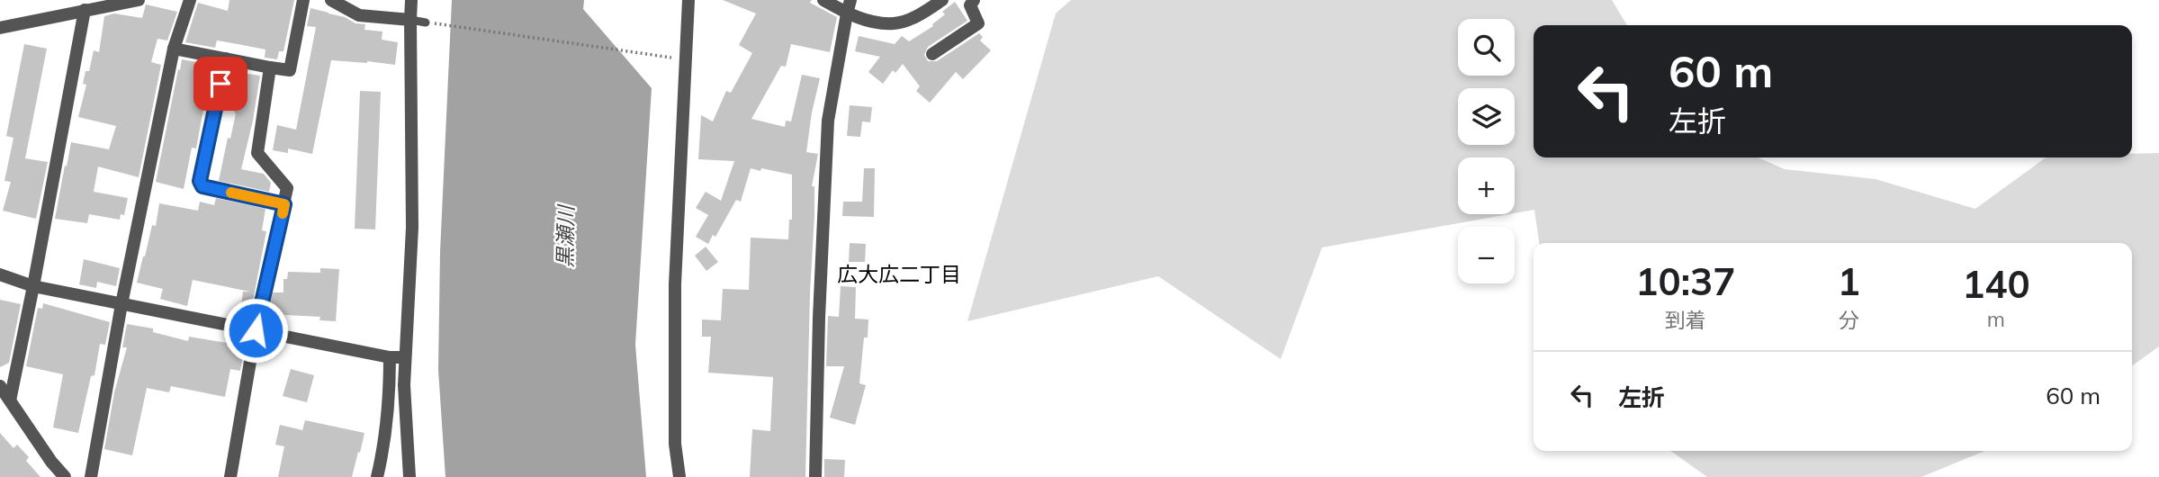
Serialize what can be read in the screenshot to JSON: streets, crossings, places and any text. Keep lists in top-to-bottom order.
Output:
{
  "districts": ["広大広二丁目"],
  "water": ["黒瀬川"],
  "page": {
    "map_buttons": ["+", "−"],
    "turn": ["60 m", "左折"],
    "eta": [
      "10:37",
      "到着",
      "1",
      "分",
      "140",
      "m"
    ],
    "list": [
      {
        "name": "左折",
        "value": "60 m"
      }
    ]
  }
}
